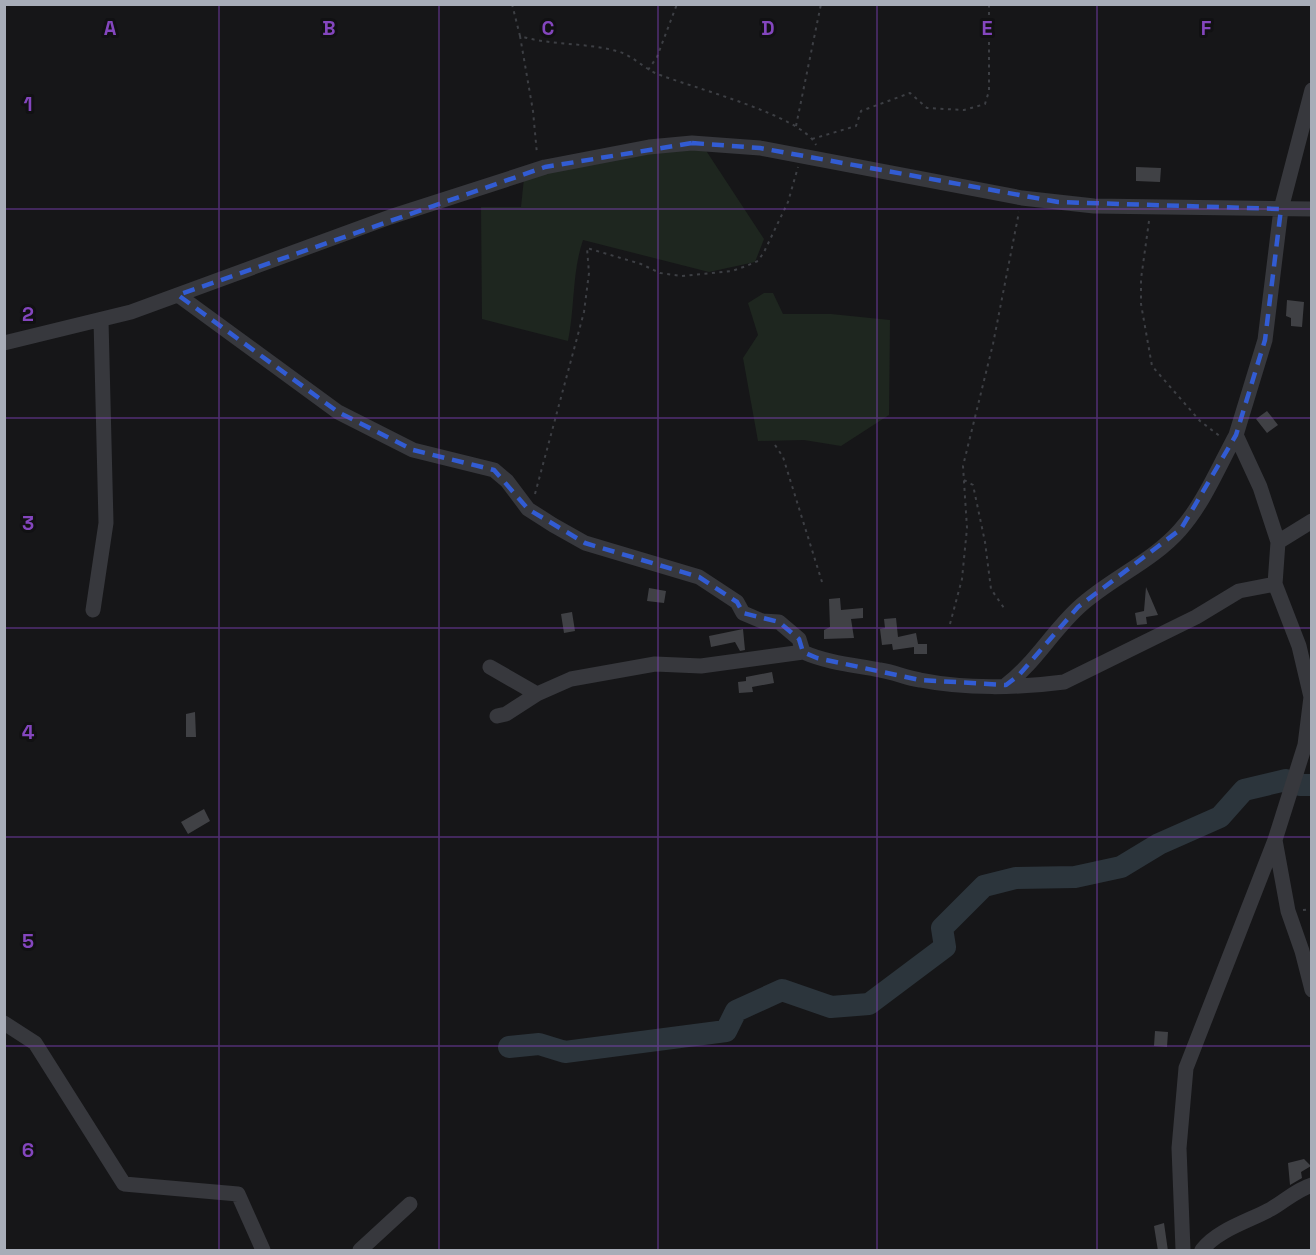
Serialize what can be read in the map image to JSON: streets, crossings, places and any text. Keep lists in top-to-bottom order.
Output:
{
  "grid": {
    "columns": [
      "A",
      "B",
      "C",
      "D",
      "E",
      "F"
    ],
    "rows": [
      "1",
      "2",
      "3",
      "4",
      "5",
      "6"
    ]
  }
}
